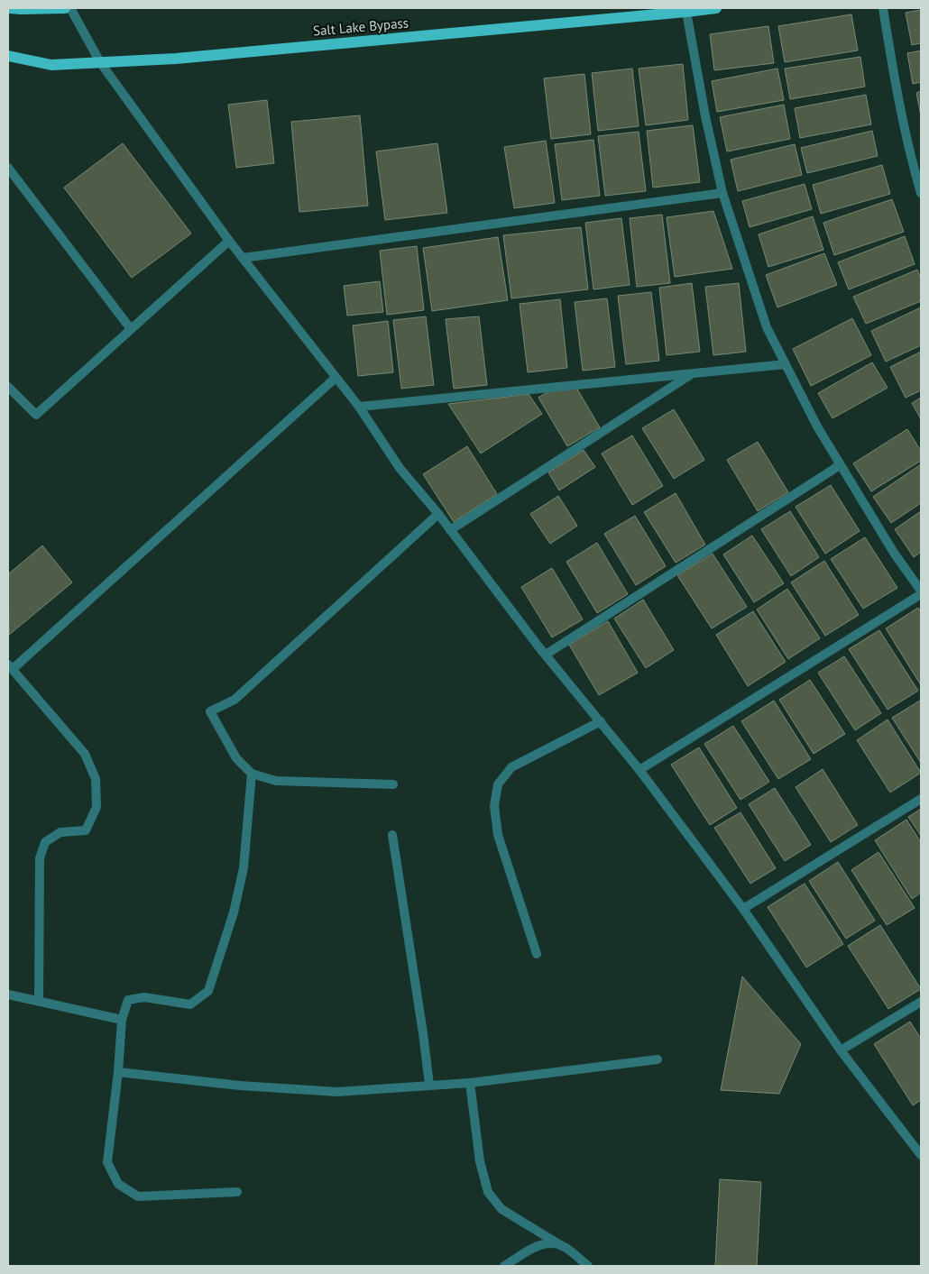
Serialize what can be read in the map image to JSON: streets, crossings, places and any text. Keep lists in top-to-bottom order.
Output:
{
  "streets": {
    "main road": ["Salt Lake Bypass"]
  }
}
